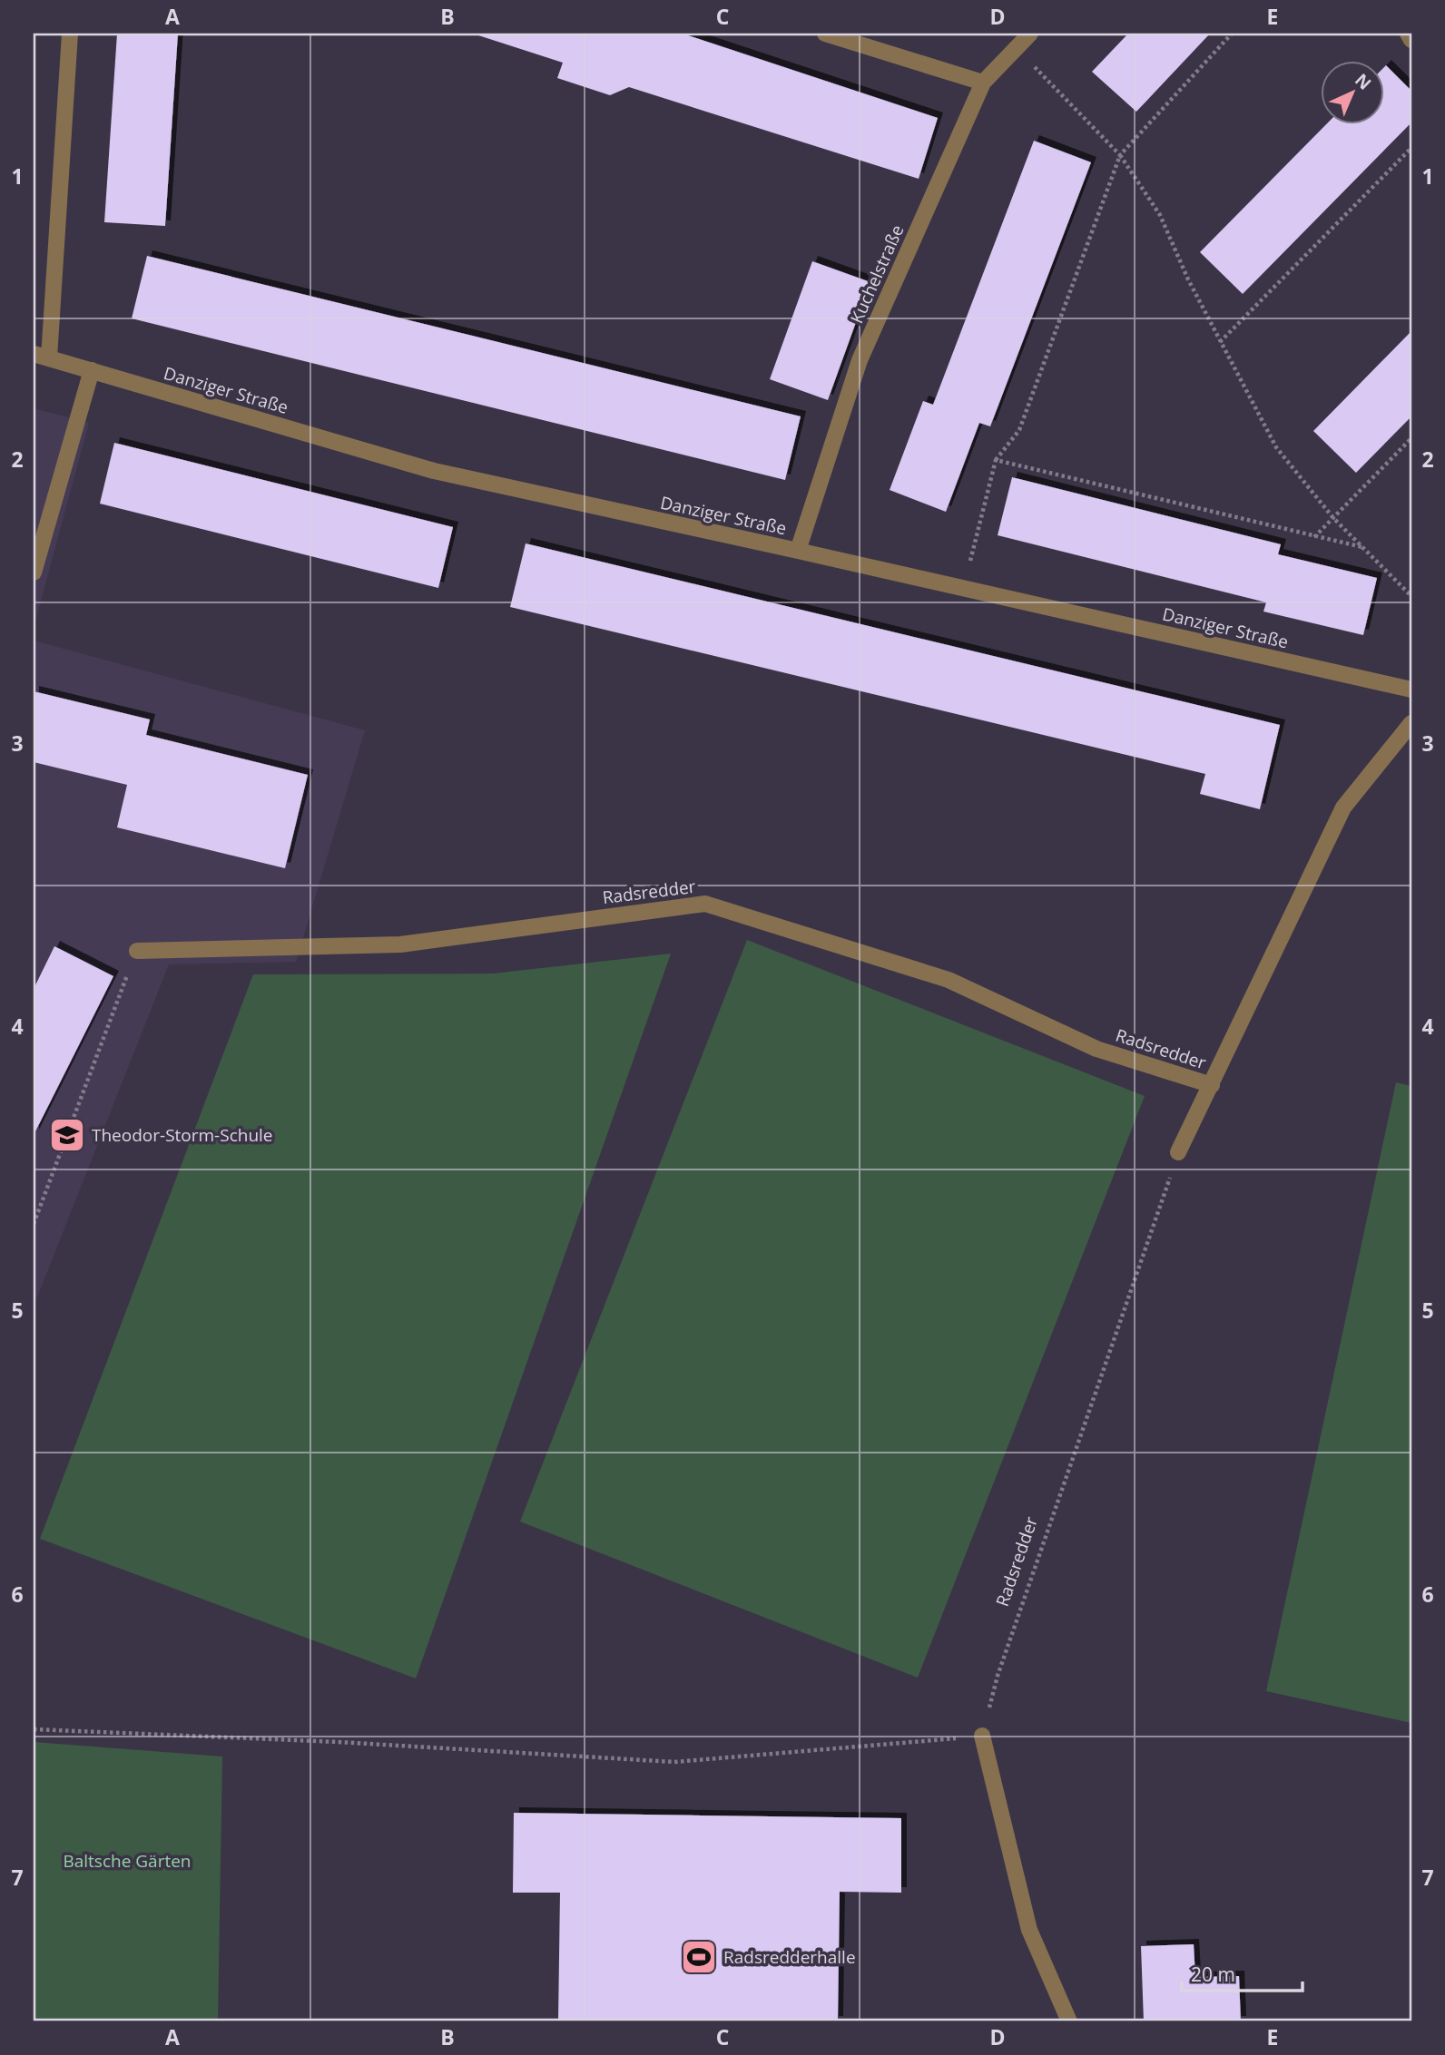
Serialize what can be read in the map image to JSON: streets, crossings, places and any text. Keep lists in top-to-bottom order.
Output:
{
  "streets": {
    "street": ["Kuchelstraße", "Danziger Straße", "Radsredder"]
  },
  "crossings": [
    ["Kuchelstraße", "Danziger Straße"]
  ],
  "parks": ["Baltsche Gärten"],
  "places": {
    "school or university": ["Theodor-Storm-Schule"],
    "sports": ["Radsredderhalle"]
  },
  "scale_bar": "20 m",
  "north": "top right",
  "grid": {
    "columns": [
      "A",
      "B",
      "C",
      "D",
      "E"
    ],
    "rows": [
      "1",
      "2",
      "3",
      "4",
      "5",
      "6",
      "7"
    ]
  }
}
